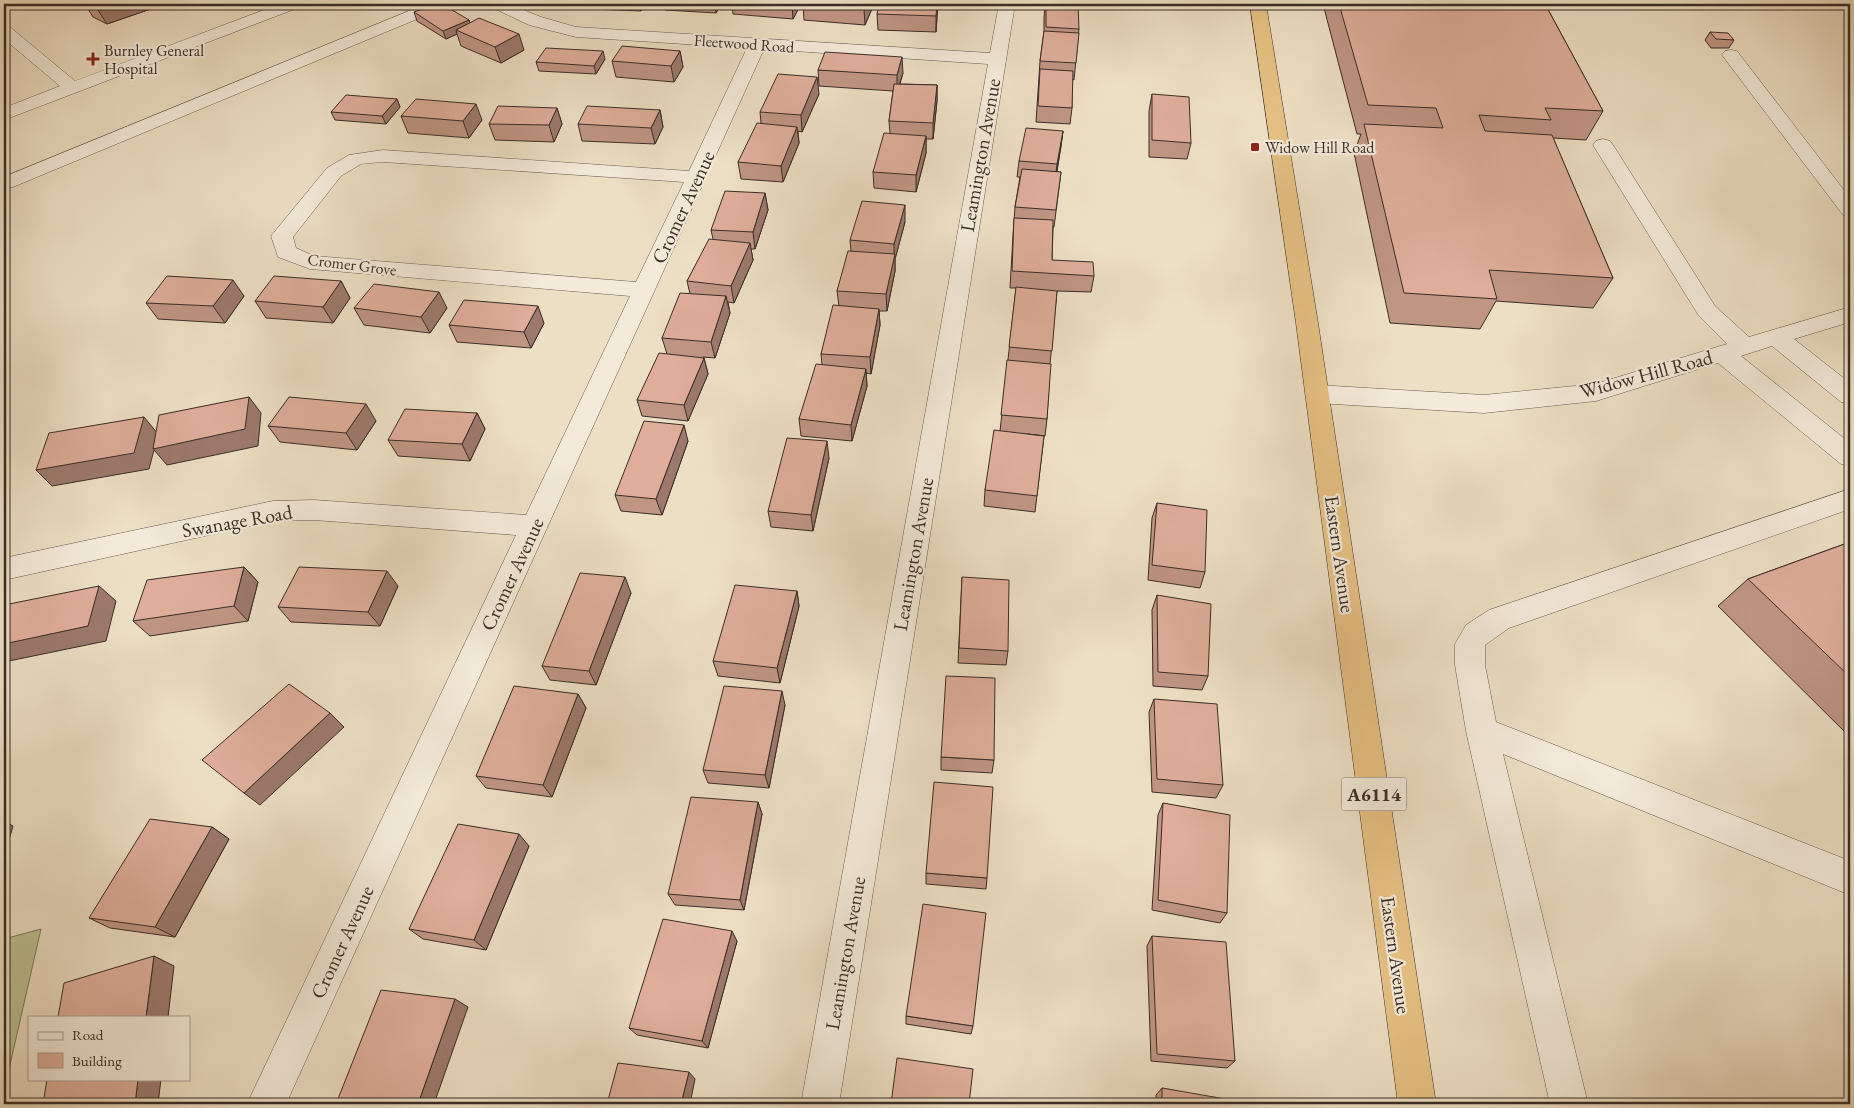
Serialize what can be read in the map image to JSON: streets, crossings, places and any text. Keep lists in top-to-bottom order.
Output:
{
  "streets": {
    "highway": ["Eastern Avenue", "A6114"],
    "street": [
      "Fleetwood Road",
      "Leamington Avenue",
      "Cromer Avenue",
      "Cromer Grove",
      "Widow Hill Road",
      "Swanage Road"
    ]
  },
  "crossings": [
    ["Fleetwood Road", "Leamington Avenue"],
    ["Fleetwood Road", "Cromer Avenue"],
    ["Cromer Avenue", "Cromer Grove"],
    ["Cromer Avenue", "Swanage Road"],
    ["Widow Hill Road", "Eastern Avenue"]
  ],
  "places": {
    "health": ["Burnley General Hospital"],
    "transit": ["Widow Hill Road"]
  },
  "legend": ["Road", "Building"]
}
